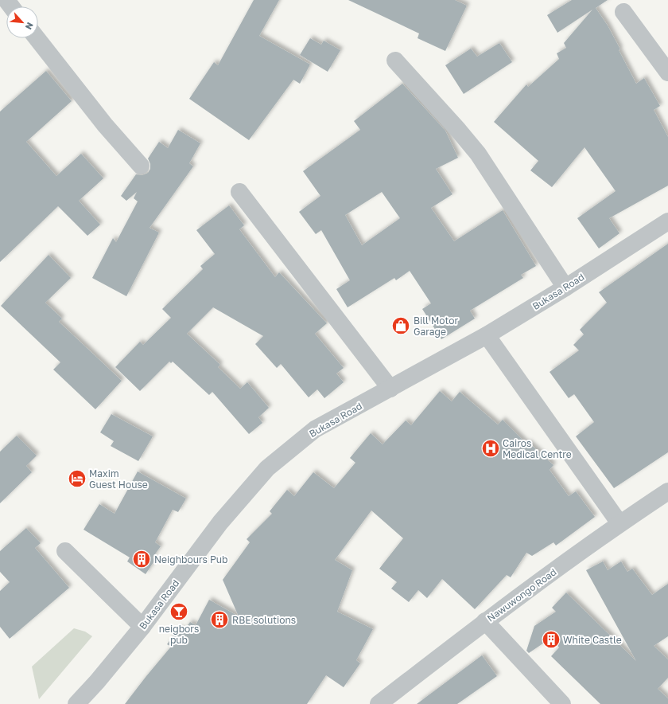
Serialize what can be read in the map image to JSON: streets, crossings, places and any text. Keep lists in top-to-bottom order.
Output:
{
  "streets": {
    "street": ["Bukasa Road", "Nawuwongo Road"]
  },
  "places": {
    "shop": ["Bill Motor Garage"],
    "hospital": ["Cairos Medical Centre"],
    "hotel": ["Maxim Guest House"],
    "building": ["Neighbours Pub", "RBE solutions", "White Castle"],
    "bar": ["neigbors pub"]
  },
  "north": "bottom right"
}
